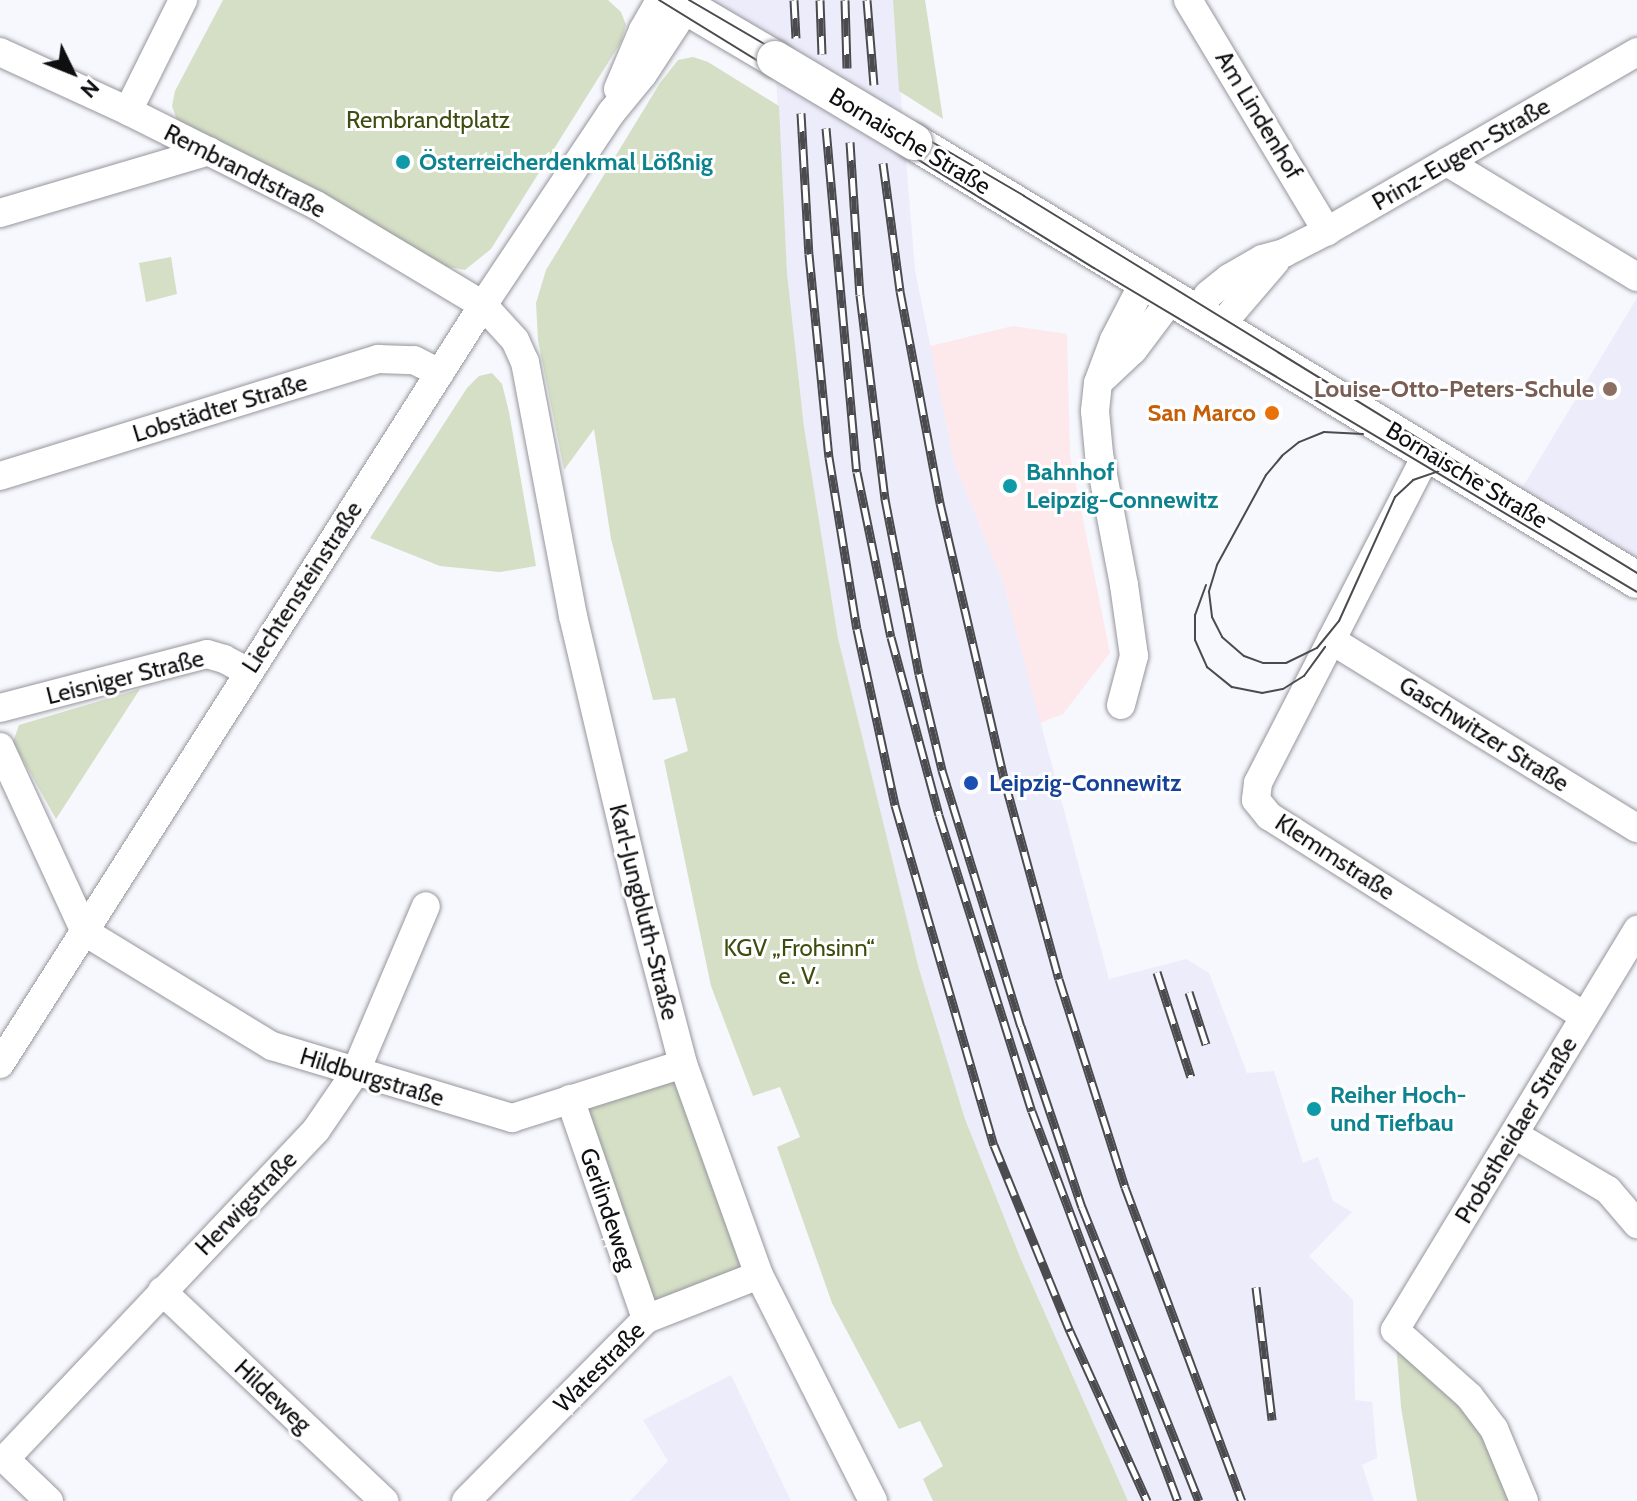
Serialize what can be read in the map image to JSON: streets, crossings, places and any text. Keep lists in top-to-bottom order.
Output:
{
  "streets": {
    "main road": ["Bornaische Straße"],
    "street": [
      "Am Lindenhof",
      "Prinz-Eugen-Straße",
      "Rembrandtstraße",
      "Lobstädter Straße",
      "Liechtensteinstraße",
      "Leisniger Straße",
      "Gaschwitzer Straße",
      "Klemmstraße",
      "Karl-Jungbluth-Straße",
      "Hildburgstraße",
      "Probstheidaer Straße",
      "Herwigstraße",
      "Gerlindeweg",
      "Watestraße",
      "Hildeweg"
    ]
  },
  "crossings": [
    ["Am Lindenhof", "Prinz-Eugen-Straße"],
    ["Bornaische Straße", "Prinz-Eugen-Straße"],
    ["Bornaische Straße", "Liechtensteinstraße"],
    ["Bornaische Straße", "Klemmstraße"],
    ["Rembrandtstraße", "Liechtensteinstraße"],
    ["Rembrandtstraße", "Karl-Jungbluth-Straße"],
    ["Lobstädter Straße", "Liechtensteinstraße"],
    ["Liechtensteinstraße", "Leisniger Straße"],
    ["Liechtensteinstraße", "Karl-Jungbluth-Straße"],
    ["Liechtensteinstraße", "Hildburgstraße"],
    ["Gaschwitzer Straße", "Klemmstraße"],
    ["Klemmstraße", "Probstheidaer Straße"],
    ["Karl-Jungbluth-Straße", "Hildburgstraße"],
    ["Karl-Jungbluth-Straße", "Watestraße"],
    ["Hildburgstraße", "Herwigstraße"],
    ["Hildburgstraße", "Gerlindeweg"],
    ["Herwigstraße", "Hildeweg"],
    ["Gerlindeweg", "Watestraße"]
  ],
  "parks": ["Rembrandtplatz", "KGV „Frohsinn“ e. V."],
  "places": [
    "Österreicherdenkmal Lößnig",
    "Louise-Otto-Peters-Schule",
    "San Marco",
    "Bahnhof Leipzig-Connewitz",
    "Leipzig-Connewitz",
    "Reiher Hoch- und Tiefbau"
  ],
  "north": "bottom right"
}
